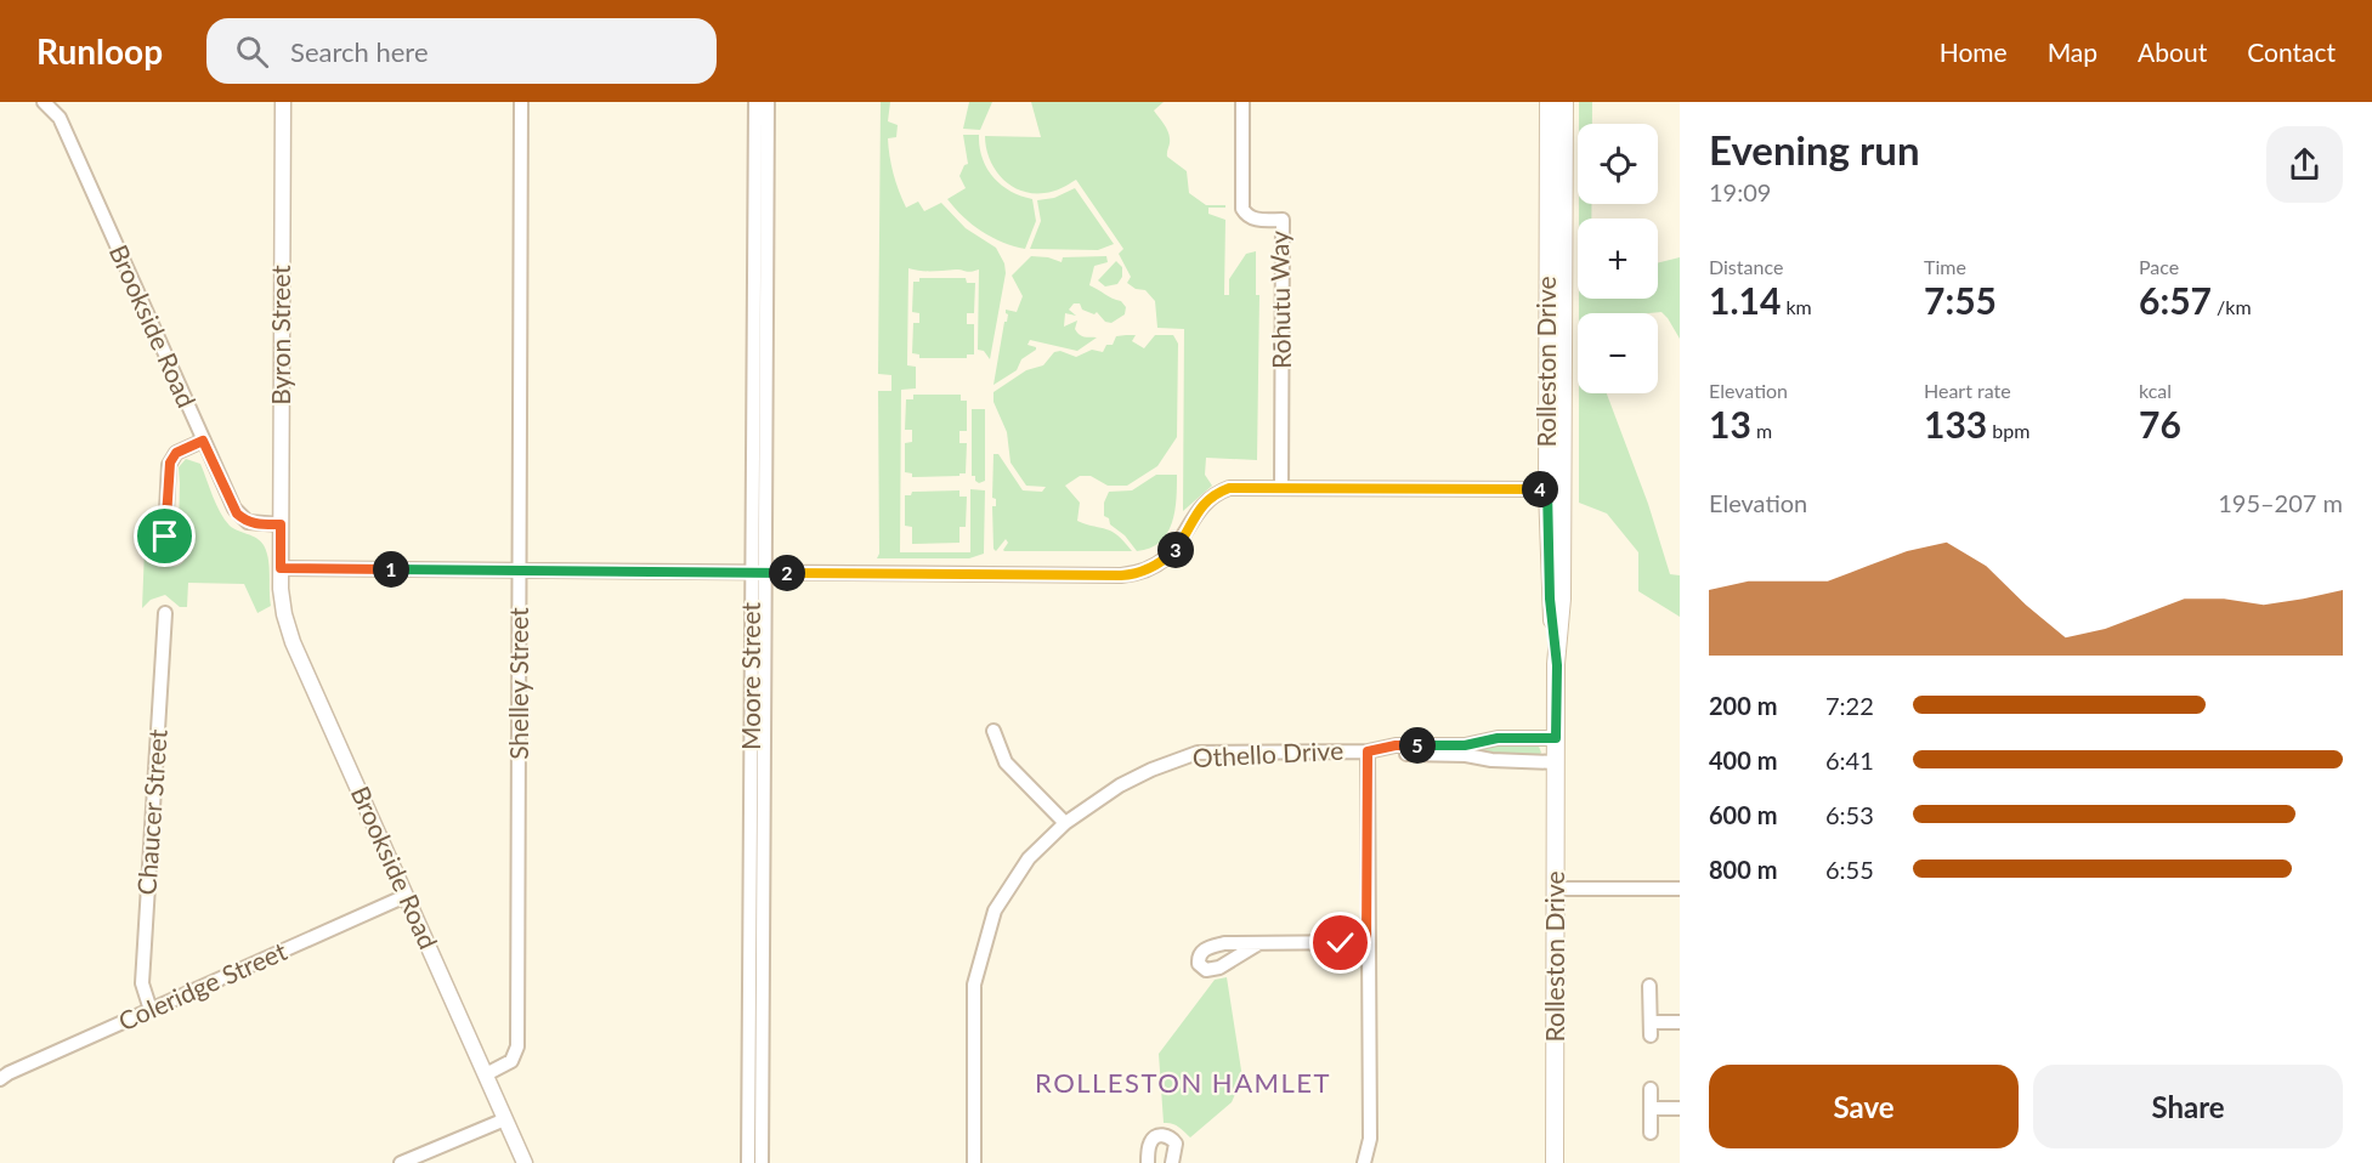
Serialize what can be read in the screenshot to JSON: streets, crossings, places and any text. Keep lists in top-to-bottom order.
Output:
{
  "streets": {
    "main road": ["Rolleston Drive"],
    "street": [
      "Rōhutu Way",
      "Brookside Road",
      "Byron Street",
      "Moore Street",
      "Shelley Street",
      "Othello Drive",
      "Chaucer Street",
      "Coleridge Street"
    ]
  },
  "crossings": [
    ["Brookside Road", "Byron Street"],
    ["Brookside Road", "Shelley Street"],
    ["Brookside Road", "Coleridge Street"],
    ["Rolleston Drive", "Othello Drive"],
    ["Chaucer Street", "Coleridge Street"]
  ],
  "districts": ["ROLLESTON HAMLET"],
  "page": {
    "header": "Runloop",
    "search": "Search here",
    "nav": [
      "Home",
      "Map",
      "About",
      "Contact"
    ],
    "heading": ["Evening run", "19:09"],
    "map_buttons": ["+", "−"],
    "stats": [
      ["Distance", "1.14 km"],
      ["Time", "7:55"],
      ["Pace", "6:57 /km"],
      ["Elevation", "13 m"],
      ["Heart rate", "133 bpm"],
      ["kcal", "76"]
    ],
    "pins": [
      "4",
      "3",
      "1",
      "2",
      "5"
    ],
    "chart": ["Elevation", "195–207 m"],
    "list": [
      {
        "name": "200 m",
        "note": "7:22"
      },
      {
        "name": "400 m",
        "note": "6:41"
      },
      {
        "name": "600 m",
        "note": "6:53"
      },
      {
        "name": "800 m",
        "note": "6:55"
      }
    ],
    "buttons": ["Save", "Share"]
  }
}
